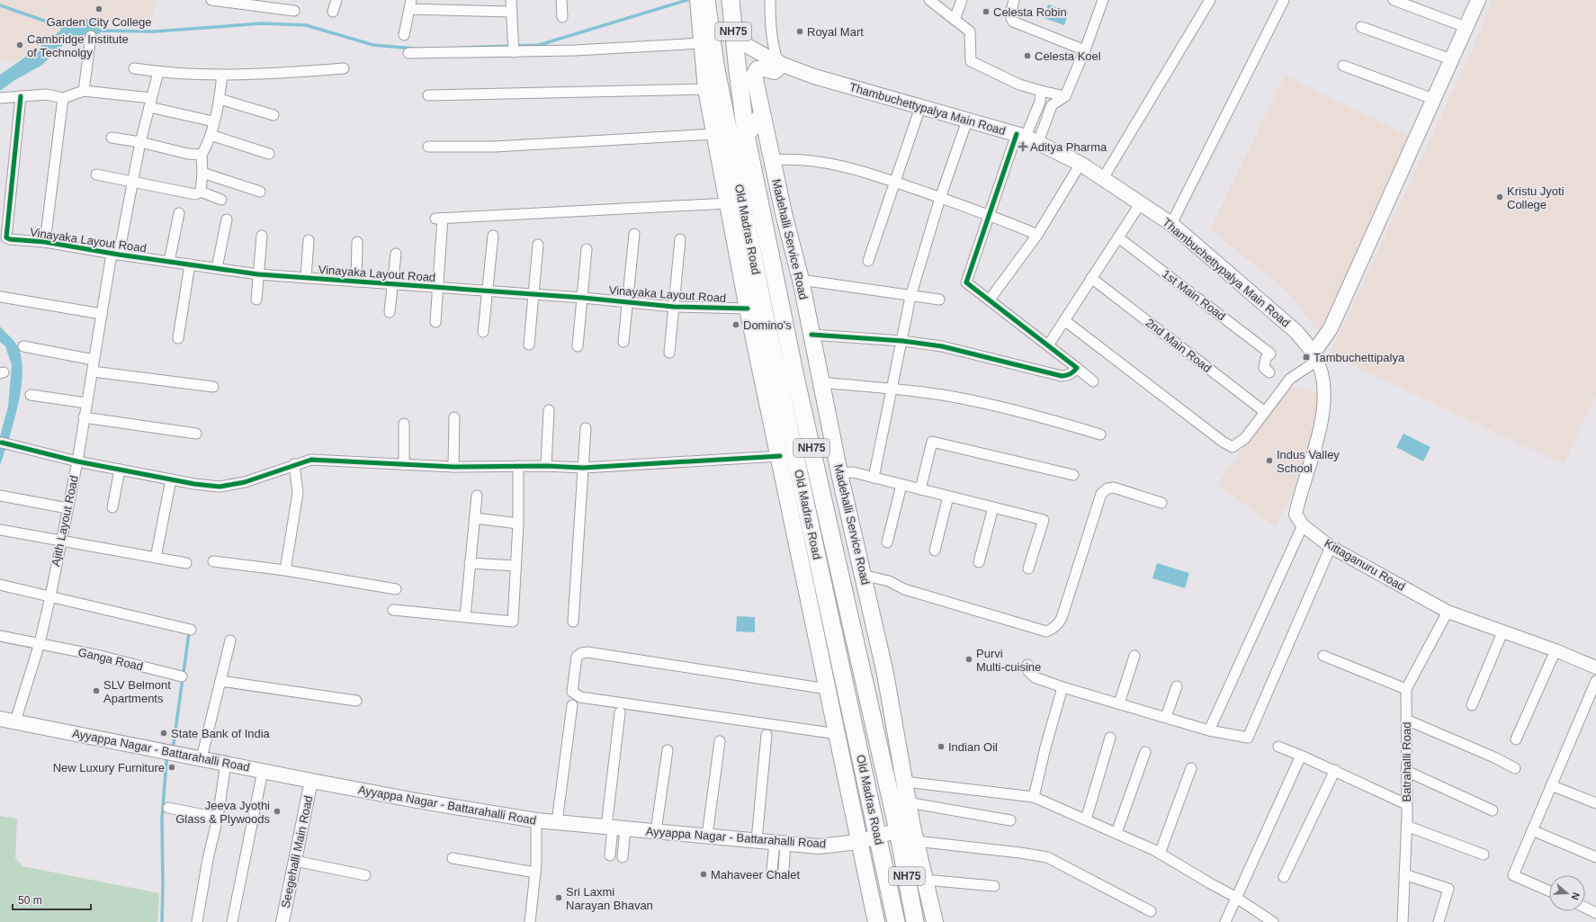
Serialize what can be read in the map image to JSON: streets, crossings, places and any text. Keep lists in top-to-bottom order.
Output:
{
  "streets": {
    "highway": ["NH75", "Old Madras Road"],
    "main road": ["Thambuchettypalya Main Road", "Madehalli Service Road", "Ayyappa Nagar - Battarahalli Road"],
    "street": [
      "Vinayaka Layout Road",
      "1st Main Road",
      "2nd Main Road",
      "Ajith Layout Road",
      "Kittaganuru Road",
      "Ganga Road",
      "Batrahalli Road",
      "Seegehalli Main Road"
    ]
  },
  "crossings": [
    ["Thambuchettypalya Main Road", "Old Madras Road"],
    ["Thambuchettypalya Main Road", "Madehalli Service Road"],
    ["Old Madras Road", "Ayyappa Nagar - Battarahalli Road"],
    ["Vinayaka Layout Road", "Ajith Layout Road"],
    ["Ajith Layout Road", "Ganga Road"],
    ["Ajith Layout Road", "Ayyappa Nagar - Battarahalli Road"],
    ["Kittaganuru Road", "Batrahalli Road"],
    ["Ayyappa Nagar - Battarahalli Road", "Seegehalli Main Road"]
  ],
  "places": {
    "other": [
      "Garden City College",
      "Celesta Robin",
      "Royal Mart",
      "Cambridge Institute of Technolgy",
      "Celesta Koel",
      "Kristu Jyoti College",
      "Domino's",
      "Indus Valley School",
      "Purvi Multi-cuisine",
      "SLV Belmont Apartments",
      "State Bank of India",
      "Indian Oil",
      "New Luxury Furniture",
      "Jeeva Jyothi Glass & Plywoods",
      "Mahaveer Chalet",
      "Sri Laxmi Narayan Bhavan"
    ],
    "health": ["Aditya Pharma"],
    "transit": ["Tambuchettipalya"]
  },
  "scale_bar": "50 m",
  "north": "right"
}
